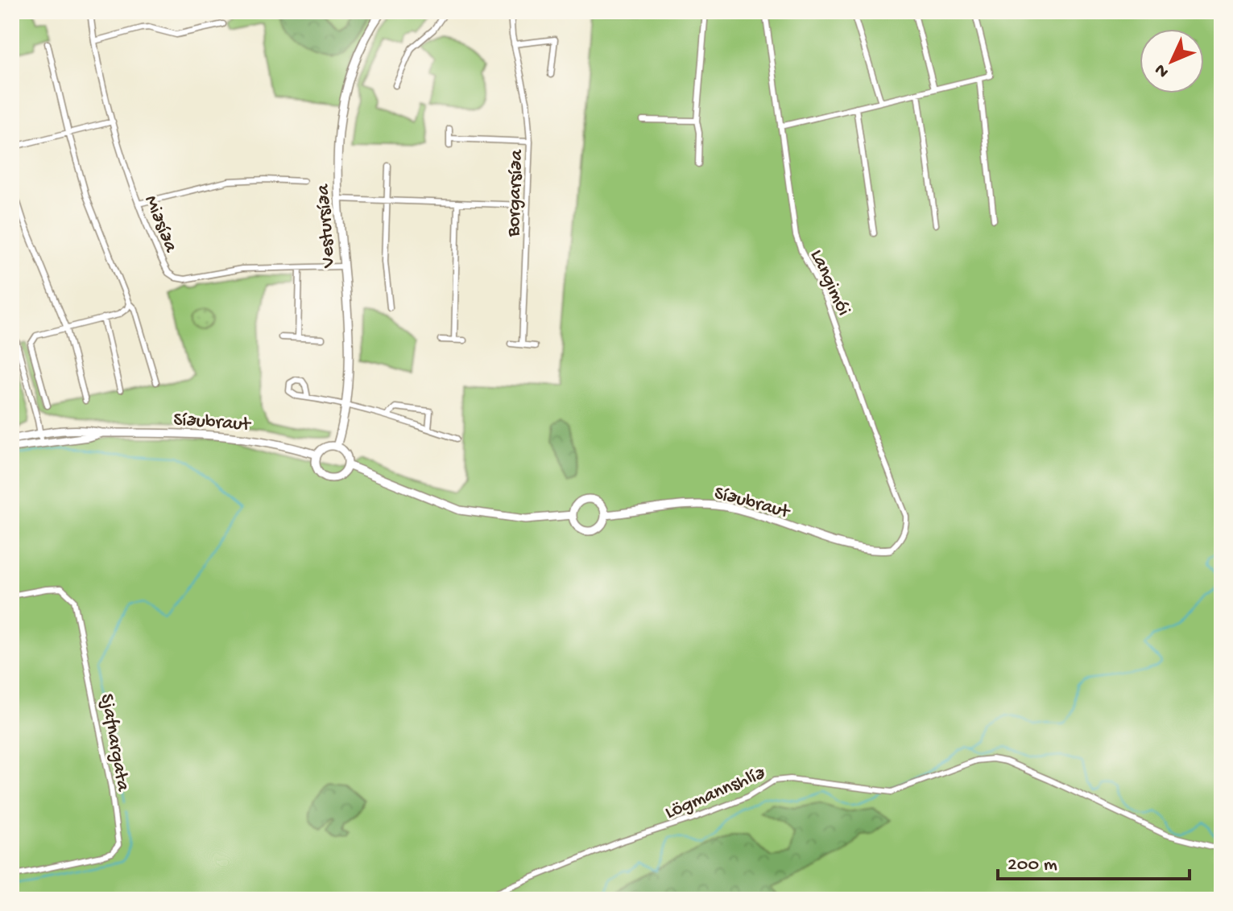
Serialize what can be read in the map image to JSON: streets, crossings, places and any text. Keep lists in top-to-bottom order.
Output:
{
  "streets": {
    "street": [
      "Borgarsíða",
      "Miðsíða",
      "Vestursíða",
      "Langimói",
      "Síðubraut",
      "Sjafnargata",
      "Lögmannshlíð"
    ]
  },
  "crossings": [
    ["Miðsíða", "Vestursíða"],
    ["Vestursíða", "Síðubraut"],
    ["Langimói", "Síðubraut"]
  ],
  "scale_bar": "200 m",
  "north": "bottom left"
}
